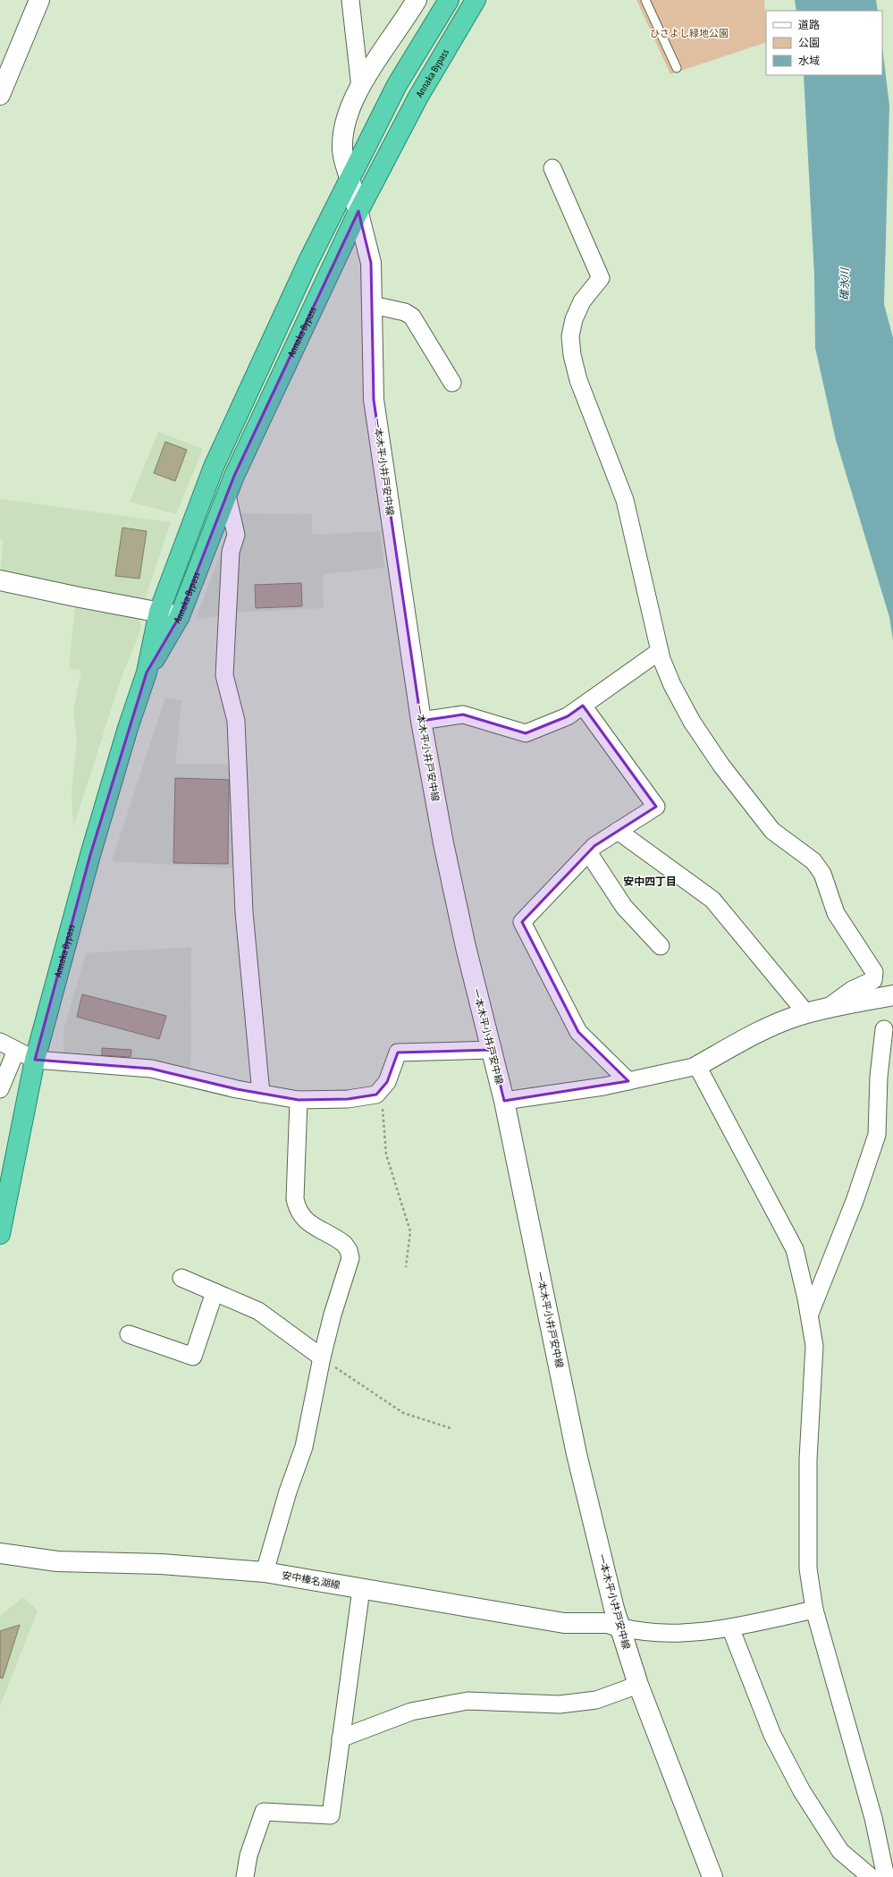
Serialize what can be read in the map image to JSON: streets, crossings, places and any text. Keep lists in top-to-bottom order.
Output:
{
  "streets": {
    "highway": ["Annaka Bypass"],
    "main road": ["一本木平小井戸安中線", "安中榛名湖線"]
  },
  "crossings": [
    ["Annaka Bypass", "一本木平小井戸安中線"],
    ["一本木平小井戸安中線", "安中榛名湖線"]
  ],
  "districts": ["安中四丁目"],
  "water": ["碓氷川"],
  "parks": ["ひさよし緑地公園"],
  "legend": ["道路", "公園", "水域"]
}
